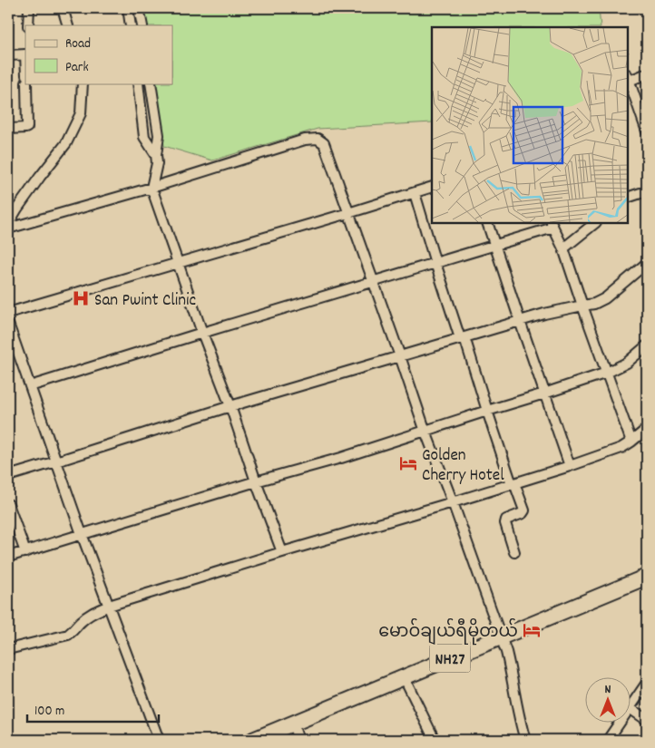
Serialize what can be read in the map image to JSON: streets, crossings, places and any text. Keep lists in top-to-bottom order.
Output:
{
  "streets": {
    "main road": ["NH27"]
  },
  "places": {
    "hospital": ["San Pwint Clinic"],
    "hotel": ["Golden Cherry Hotel", "မောဝ်ချယ်ရီမိုတယ်"]
  },
  "legend": ["Road", "Park"],
  "scale_bar": "100 m",
  "north": "top"
}
